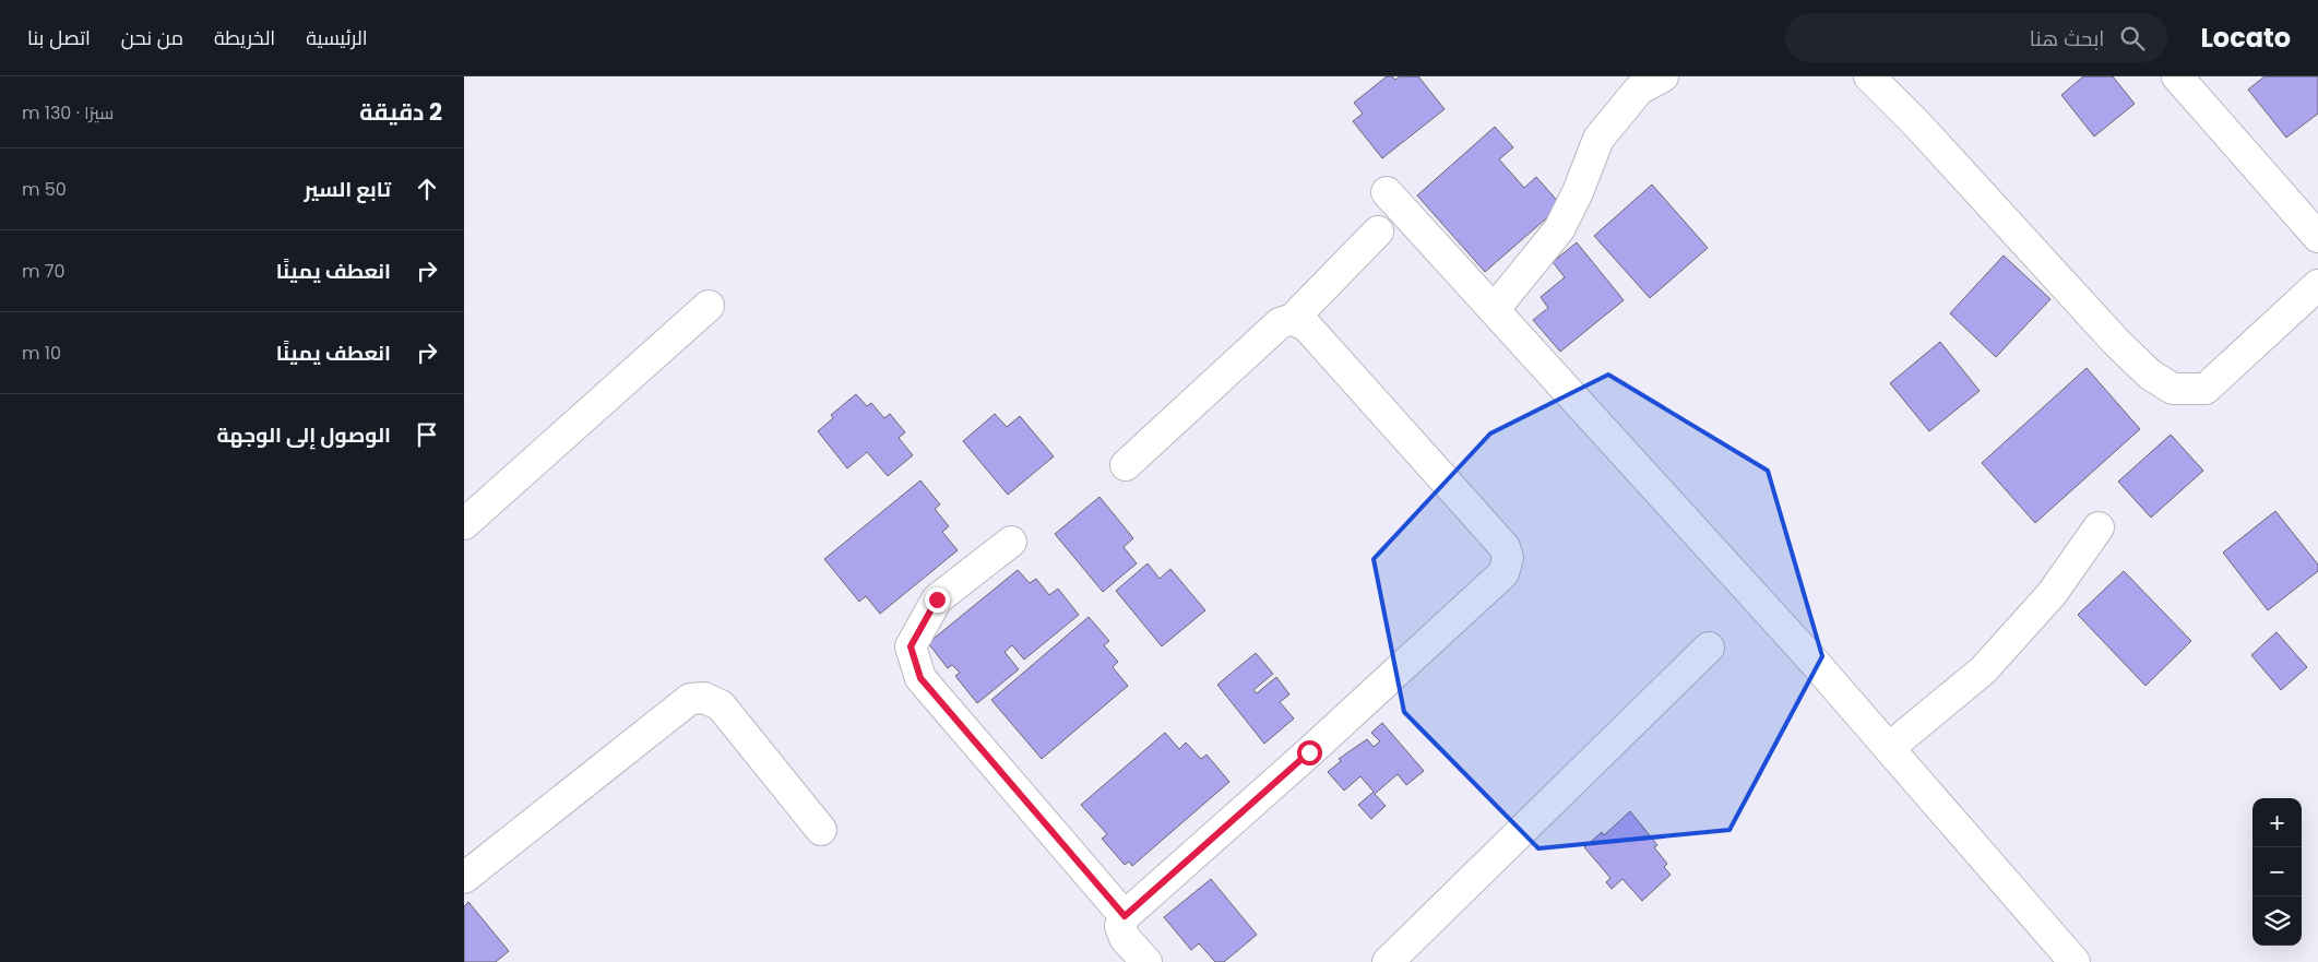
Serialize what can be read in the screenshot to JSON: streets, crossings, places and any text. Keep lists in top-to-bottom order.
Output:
{
  "page": {
    "header": "Locato",
    "search": "ابحث هنا",
    "nav": [
      "الرئيسية",
      "الخريطة",
      "من نحن",
      "اتصل بنا"
    ],
    "heading": ["2 دقيقة", "سيرًا · 130 m"],
    "list": [
      ["تابع السير", "50 m"],
      ["انعطف يمينًا", "70 m"],
      ["انعطف يمينًا", "10 m"],
      "الوصول إلى الوجهة"
    ],
    "map_buttons": ["+", "−"]
  }
}
